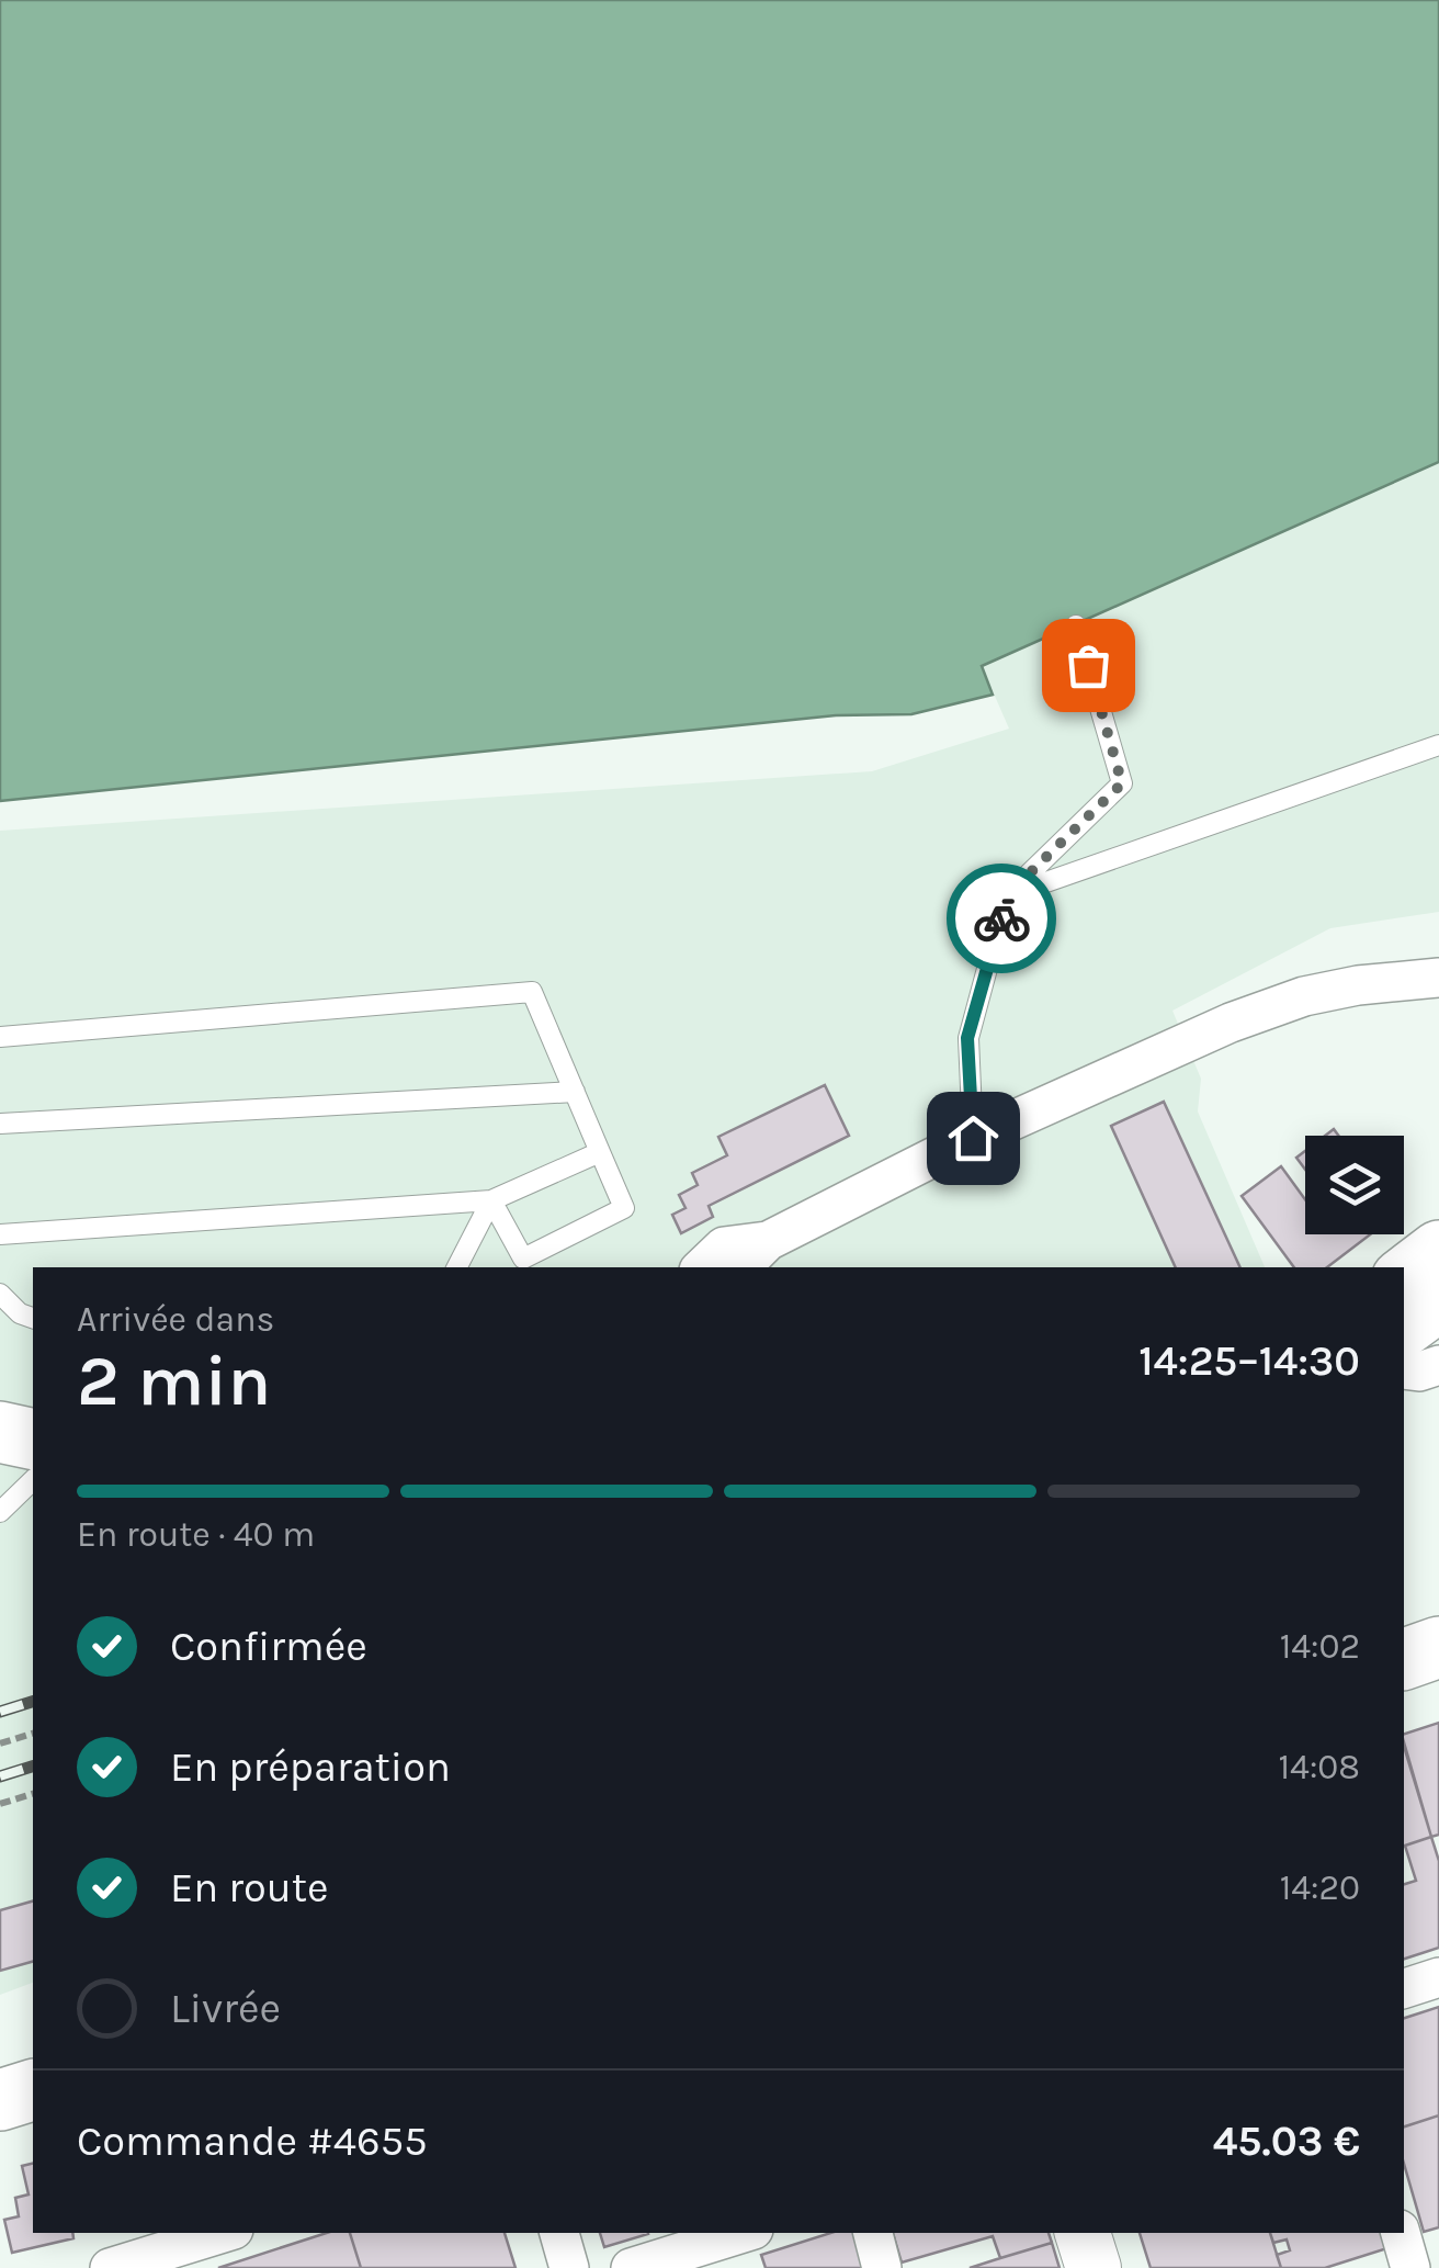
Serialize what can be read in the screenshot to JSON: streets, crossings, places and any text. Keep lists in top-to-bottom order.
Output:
{
  "page": {
    "heading": ["2 min", "Arrivée dans", "14:25–14:30"],
    "panel": ["Commande #4655", "45.03 €"],
    "bar": "En route · 40 m",
    "list": [
      ["Confirmée", "14:02"],
      ["En préparation", "14:08"],
      ["En route", "14:20"],
      "Livrée"
    ]
  }
}
